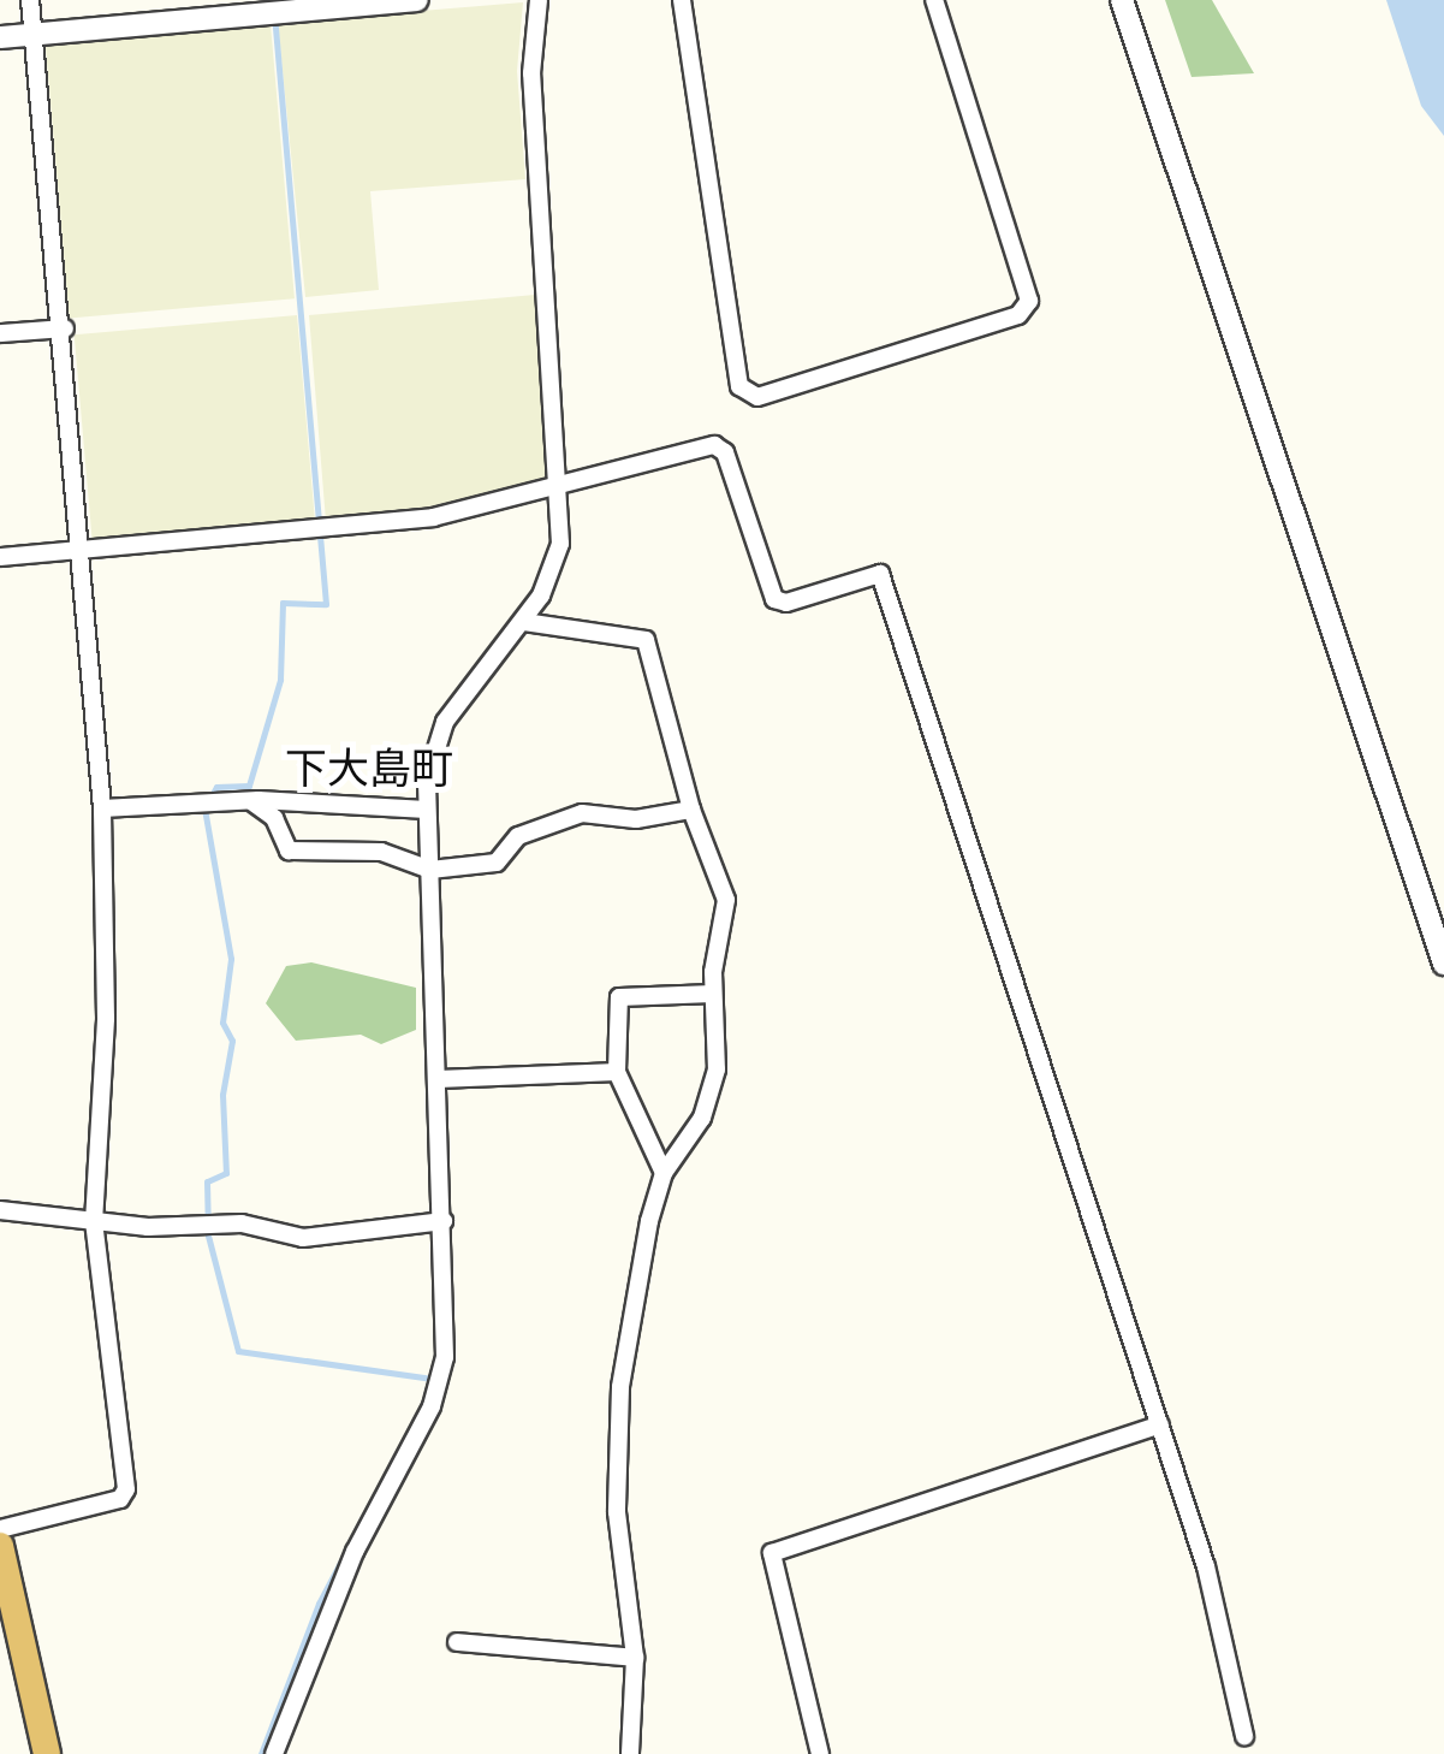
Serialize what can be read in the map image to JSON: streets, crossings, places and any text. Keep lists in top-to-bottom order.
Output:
{
  "districts": ["下大島町"]
}
